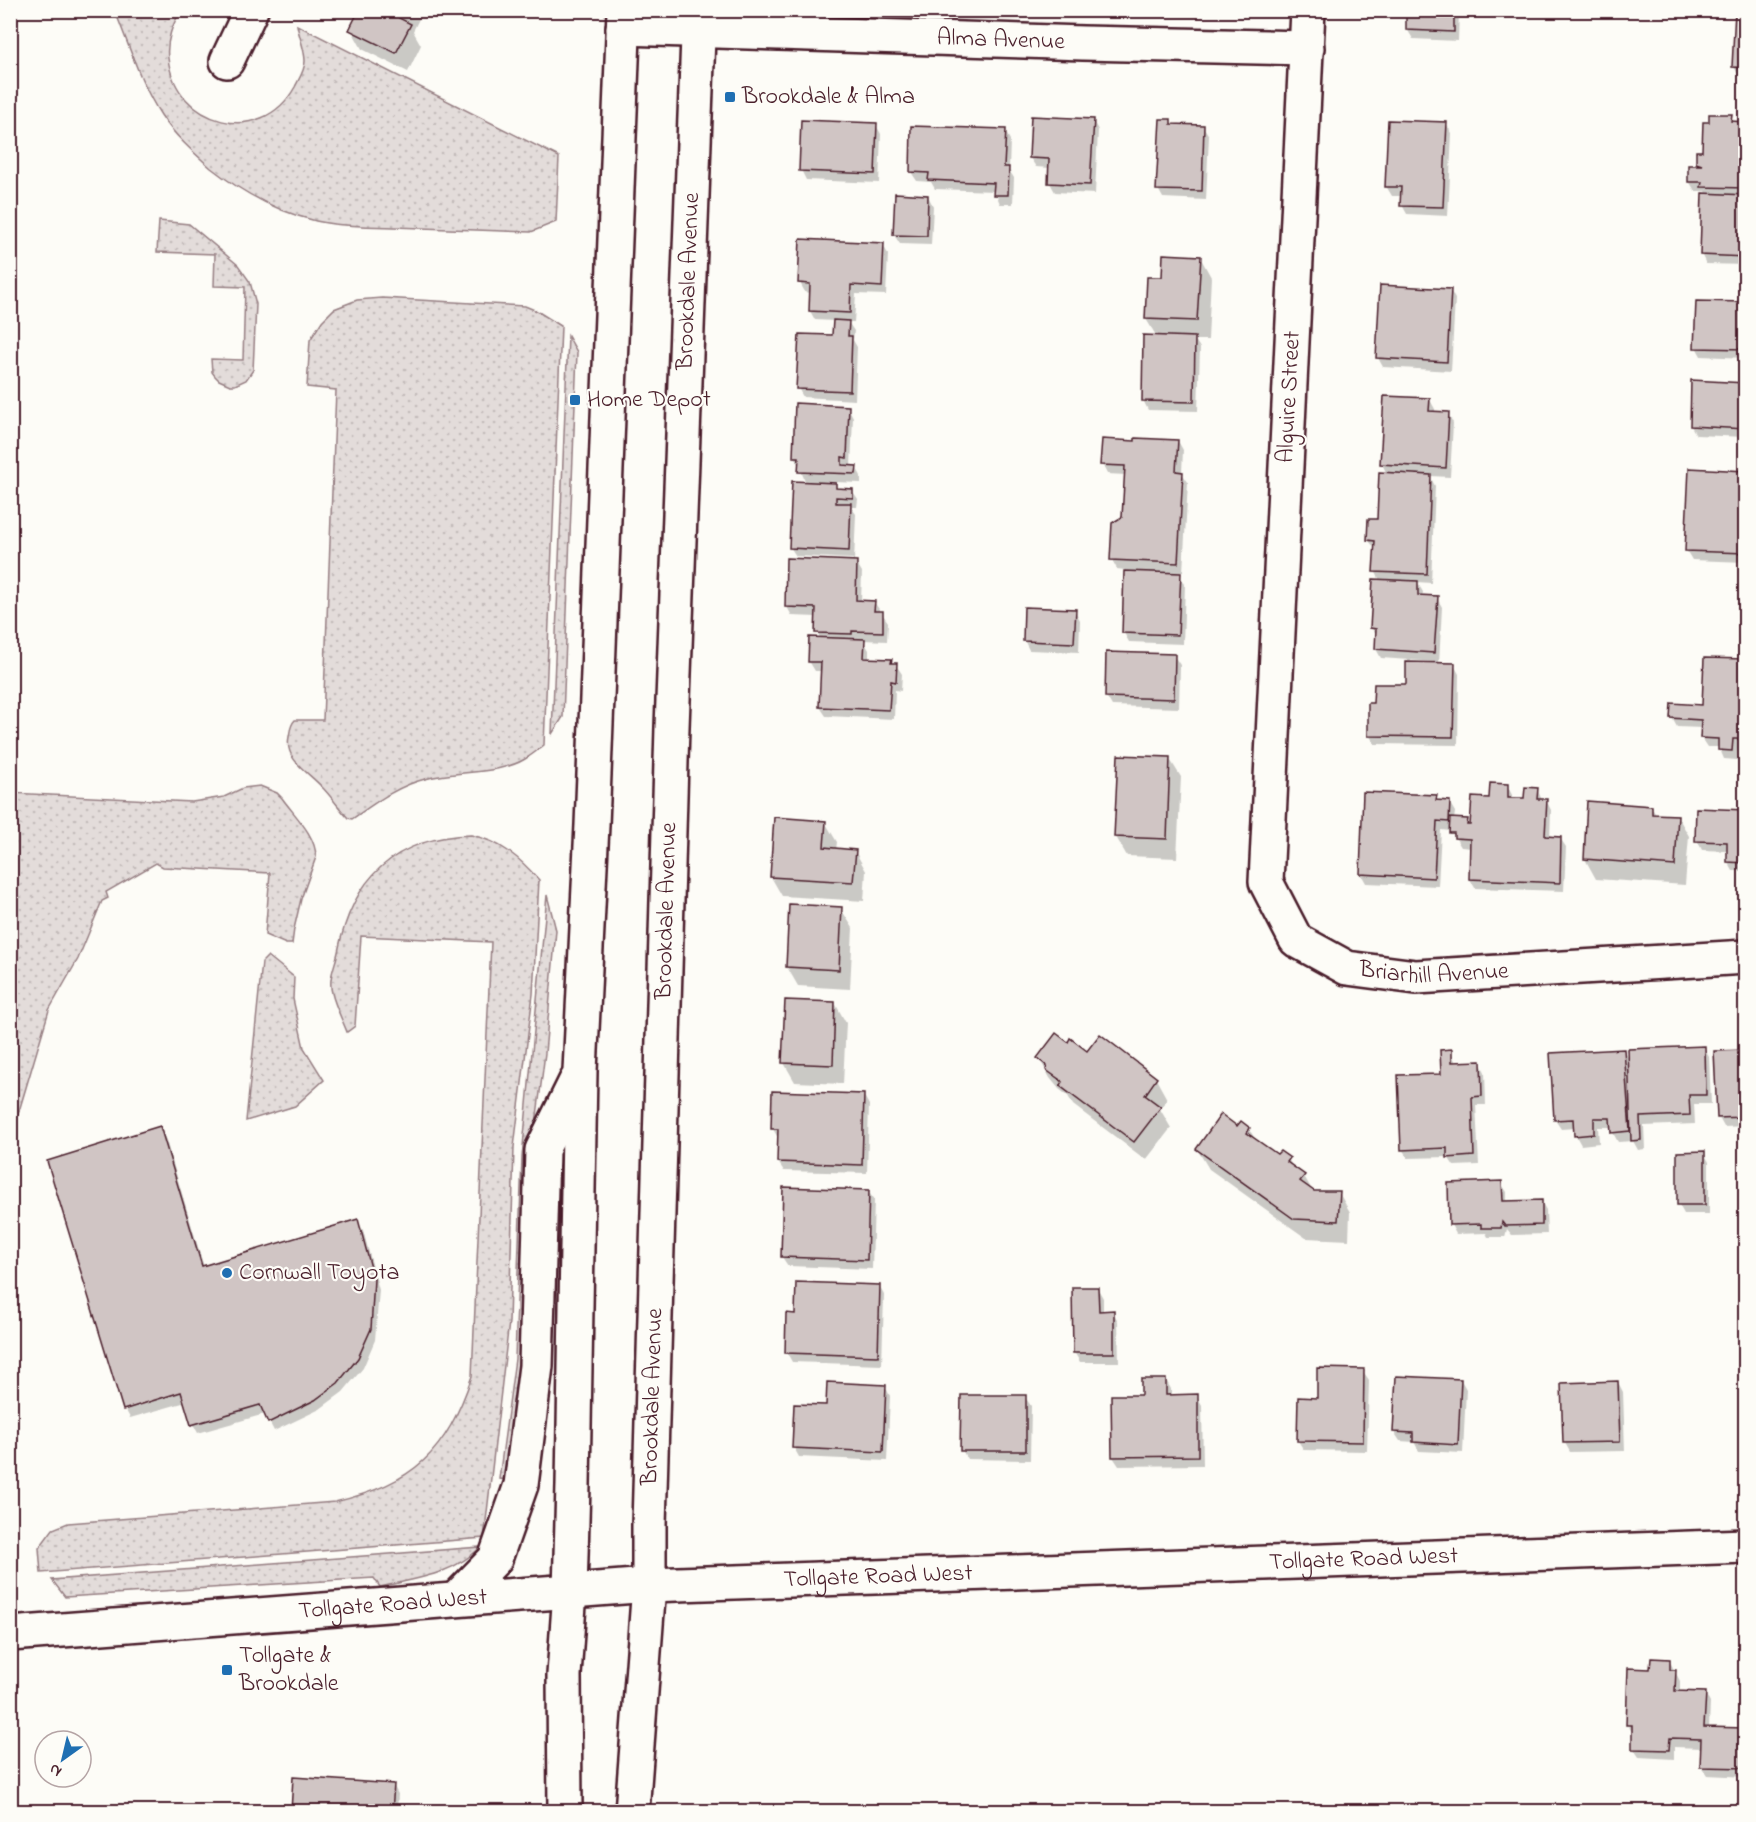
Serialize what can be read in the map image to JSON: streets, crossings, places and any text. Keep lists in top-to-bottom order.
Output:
{
  "streets": {
    "main road": [
      "Alma Avenue",
      "Brookdale Avenue",
      "Alguire Street",
      "Briarhill Avenue",
      "Tollgate Road West"
    ]
  },
  "crossings": [
    ["Alma Avenue", "Brookdale Avenue"],
    ["Alma Avenue", "Alguire Street"],
    ["Brookdale Avenue", "Tollgate Road West"],
    ["Alguire Street", "Briarhill Avenue"]
  ],
  "places": {
    "transit": ["Brookdale & Alma", "Home Depot", "Tollgate & Brookdale"],
    "other": ["Cornwall Toyota"]
  },
  "north": "bottom left"
}
